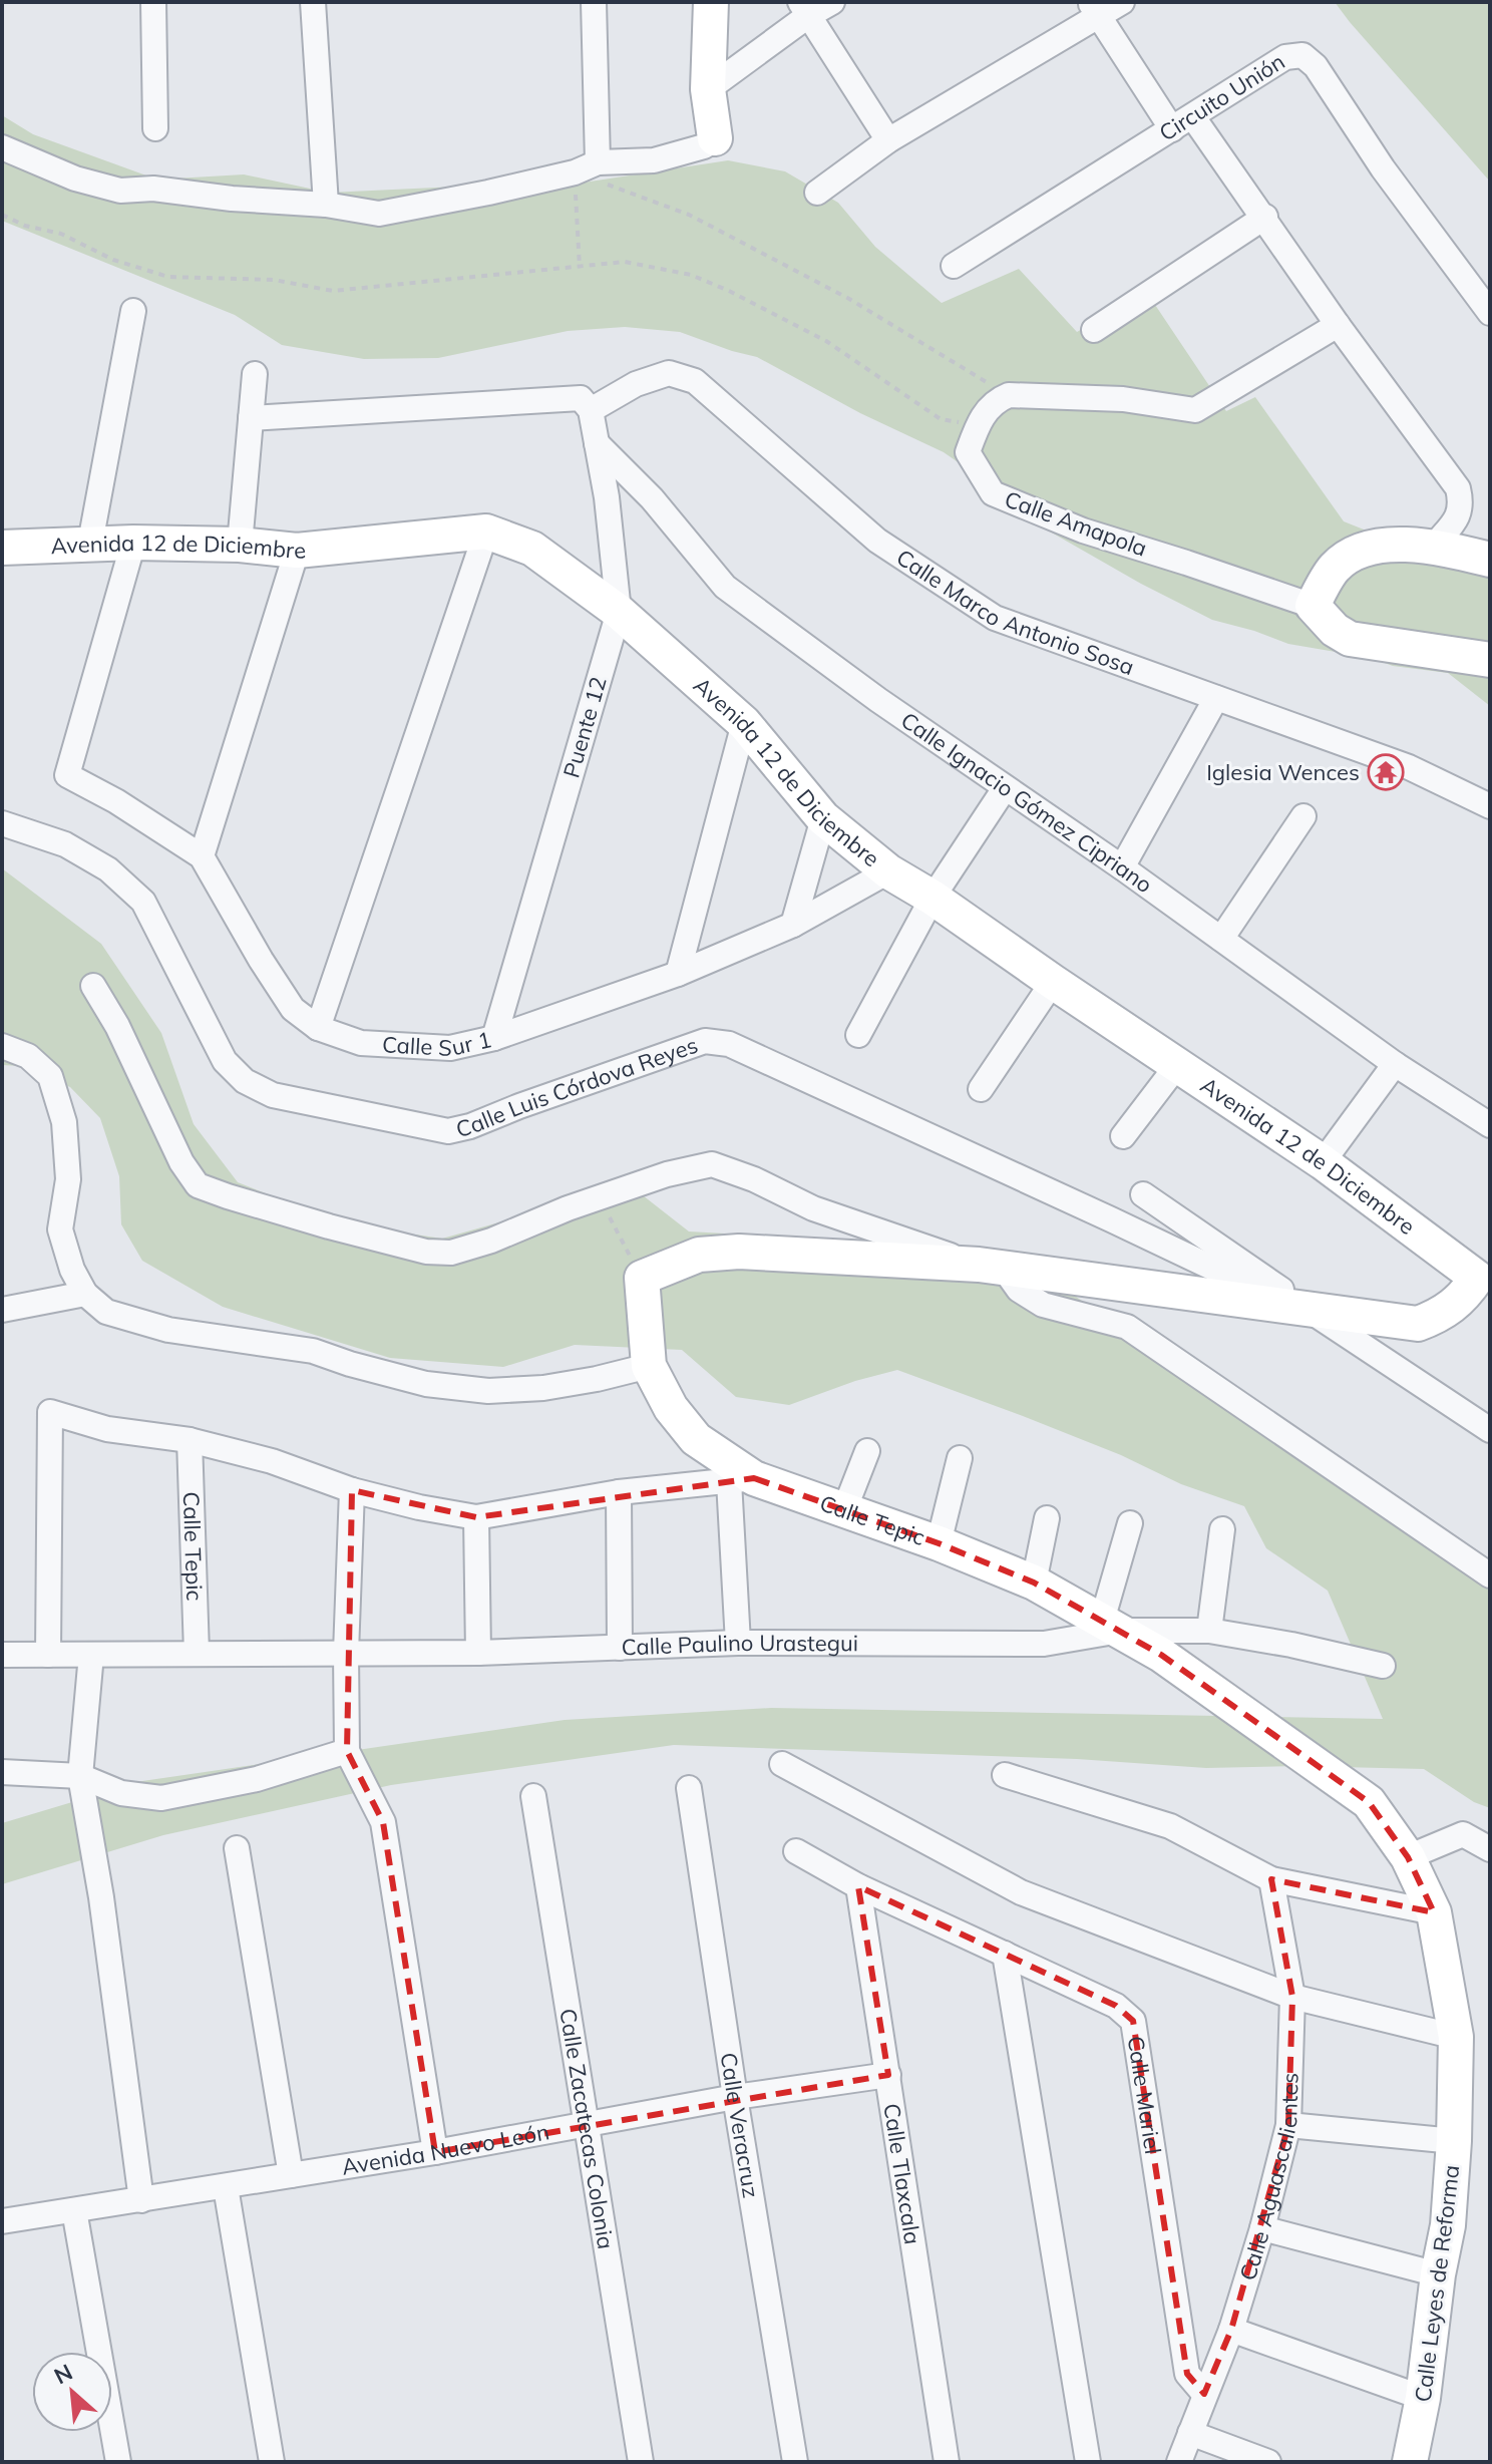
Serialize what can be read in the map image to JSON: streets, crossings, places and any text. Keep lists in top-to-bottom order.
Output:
{
  "streets": {
    "street": [
      "Circuito Unión",
      "Calle Amapola",
      "Avenida 12 de Diciembre",
      "Calle Marco Antonio Sosa",
      "Puente 12",
      "Calle Ignacio Gómez Cipriano",
      "Calle Sur 1",
      "Calle Luis Córdova Reyes",
      "Calle Tepic",
      "Calle Paulino Urastegui",
      "Calle Mariel",
      "Calle Veracruz",
      "Calle Zacatecas Colonia",
      "Avenida Nuevo León",
      "Calle Tlaxcala",
      "Calle Aguascalientes",
      "Calle Leyes de Reforma"
    ]
  },
  "crossings": [
    ["Avenida 12 de Diciembre", "Puente 12"],
    ["Avenida 12 de Diciembre", "Calle Sur 1"],
    ["Calle Marco Antonio Sosa", "Puente 12"],
    ["Puente 12", "Calle Ignacio Gómez Cipriano"],
    ["Puente 12", "Calle Sur 1"],
    ["Calle Tepic", "Calle Paulino Urastegui"],
    ["Calle Tepic", "Calle Leyes de Reforma"],
    ["Calle Mariel", "Calle Tlaxcala"],
    ["Calle Mariel", "Calle Aguascalientes"],
    ["Calle Veracruz", "Avenida Nuevo León"],
    ["Calle Zacatecas Colonia", "Avenida Nuevo León"],
    ["Avenida Nuevo León", "Calle Tlaxcala"]
  ],
  "places": {
    "temple": ["Iglesia Wences"]
  },
  "north": "top left"
}
